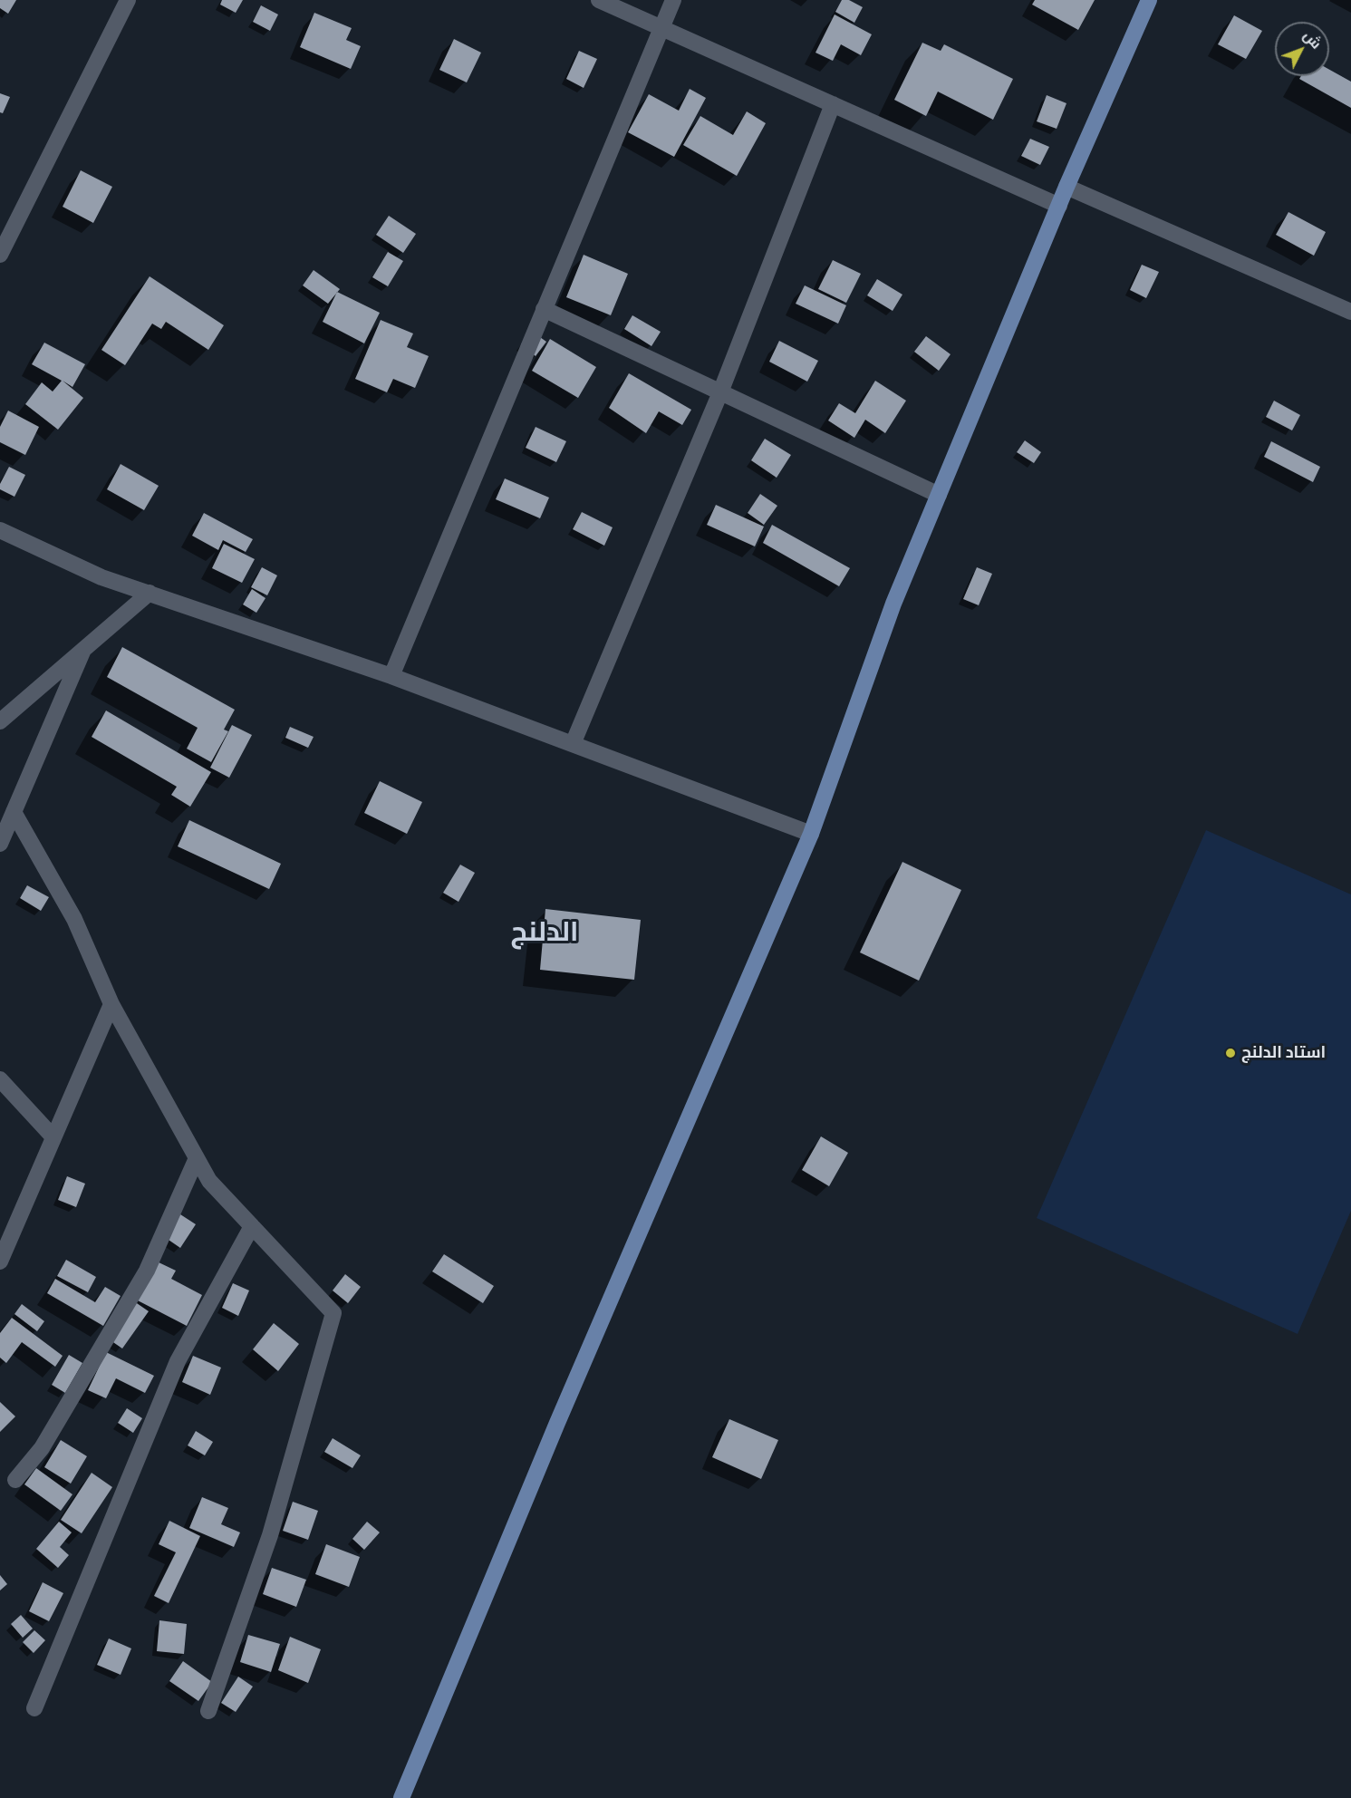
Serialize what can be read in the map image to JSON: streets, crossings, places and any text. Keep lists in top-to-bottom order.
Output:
{
  "districts": ["الدلنج"],
  "places": ["استاد الدلنج"],
  "north": "top right"
}
